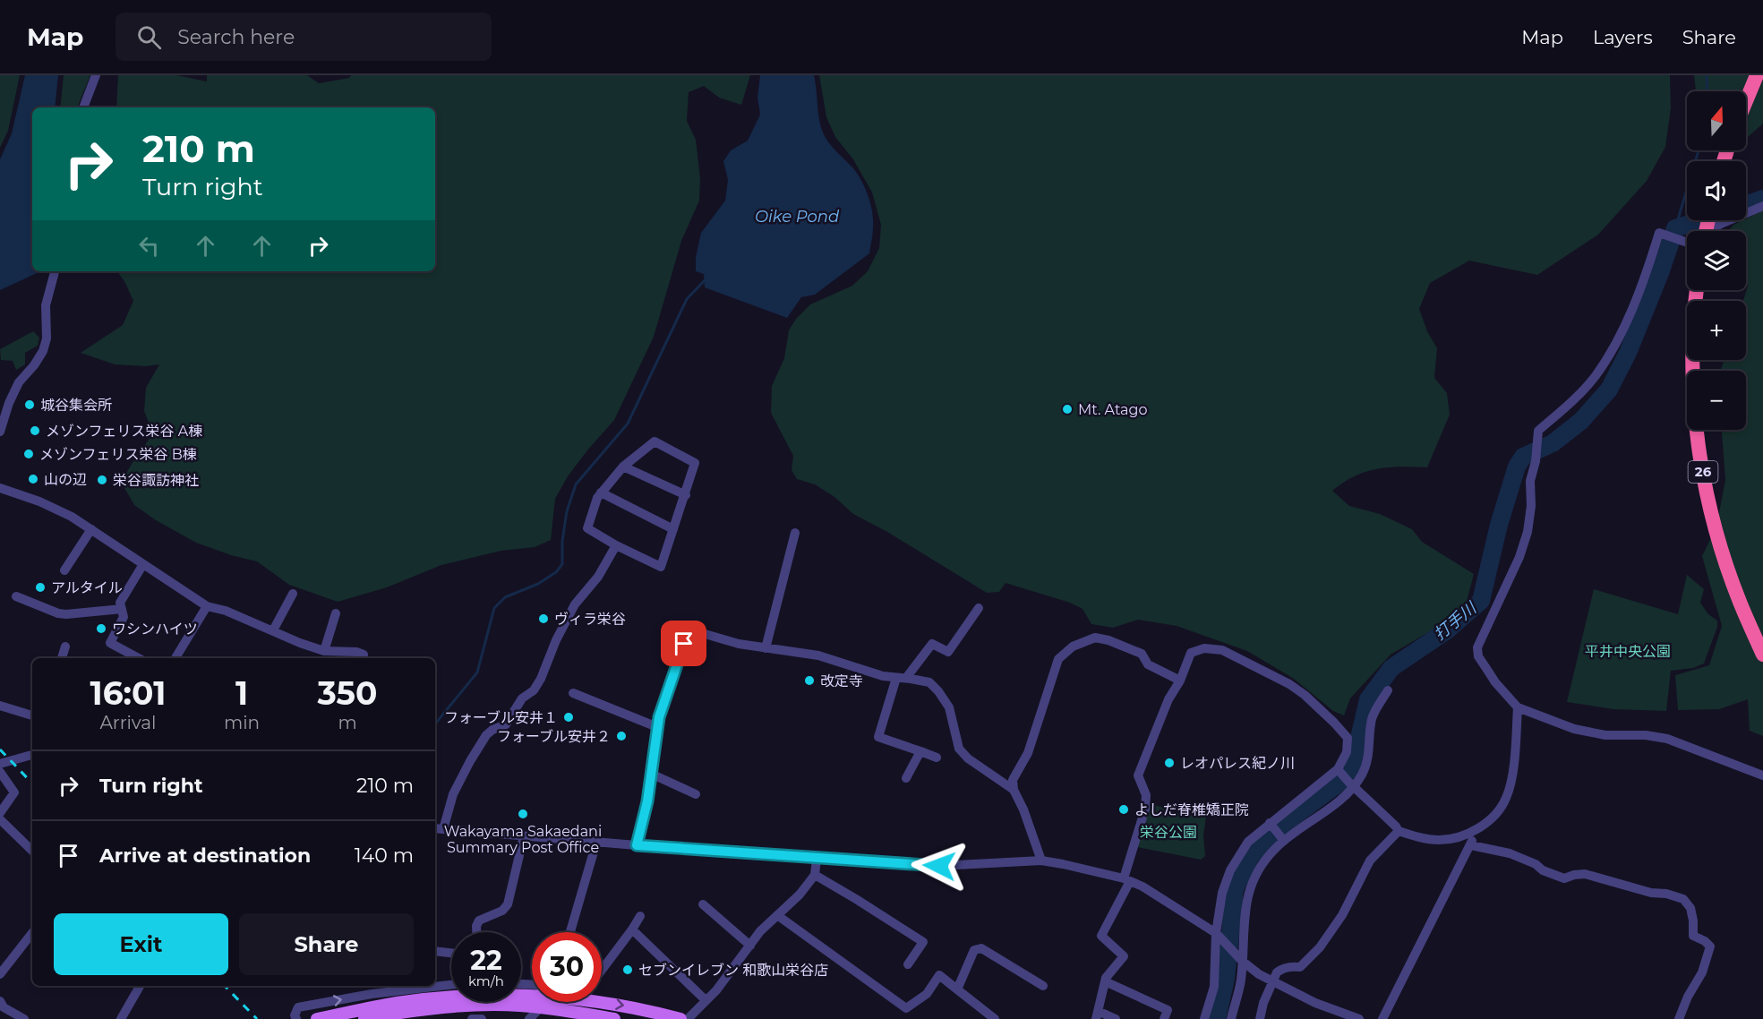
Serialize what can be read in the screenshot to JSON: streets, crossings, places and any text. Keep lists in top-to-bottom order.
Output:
{
  "streets": {
    "highway": ["26"]
  },
  "water": ["Oike Pond", "打手川"],
  "parks": ["平井中央公園", "栄谷公園"],
  "places": [
    "城谷集会所",
    "Mt. Atago",
    "メゾンフェリス栄谷 A棟",
    "メゾンフェリス栄谷 B棟",
    "山の辺",
    "栄谷諏訪神社",
    "アルタイル",
    "ヴィラ栄谷",
    "ワシンハイツ",
    "改定寺",
    "フォーブル安井１",
    "フォーブル安井２",
    "レオパレス紀ノ川",
    "よしだ脊椎矯正院",
    "Wakayama Sakaedani Summary Post Office",
    "セブンイレブン 和歌山栄谷店"
  ],
  "north": "top",
  "page": {
    "header": "Map",
    "search": "Search here",
    "nav": ["Map", "Layers", "Share"],
    "map_buttons": ["+", "−"],
    "turn": ["210 m", "Turn right"],
    "eta": [
      "16:01",
      "Arrival",
      "1",
      "min",
      "350",
      "m"
    ],
    "list": [
      {
        "name": "Turn right",
        "value": "210 m"
      },
      {
        "name": "Arrive at destination",
        "value": "140 m"
      }
    ],
    "buttons": ["Exit", "Share"],
    "speed": "22 km/h",
    "limit": "30"
  }
}
